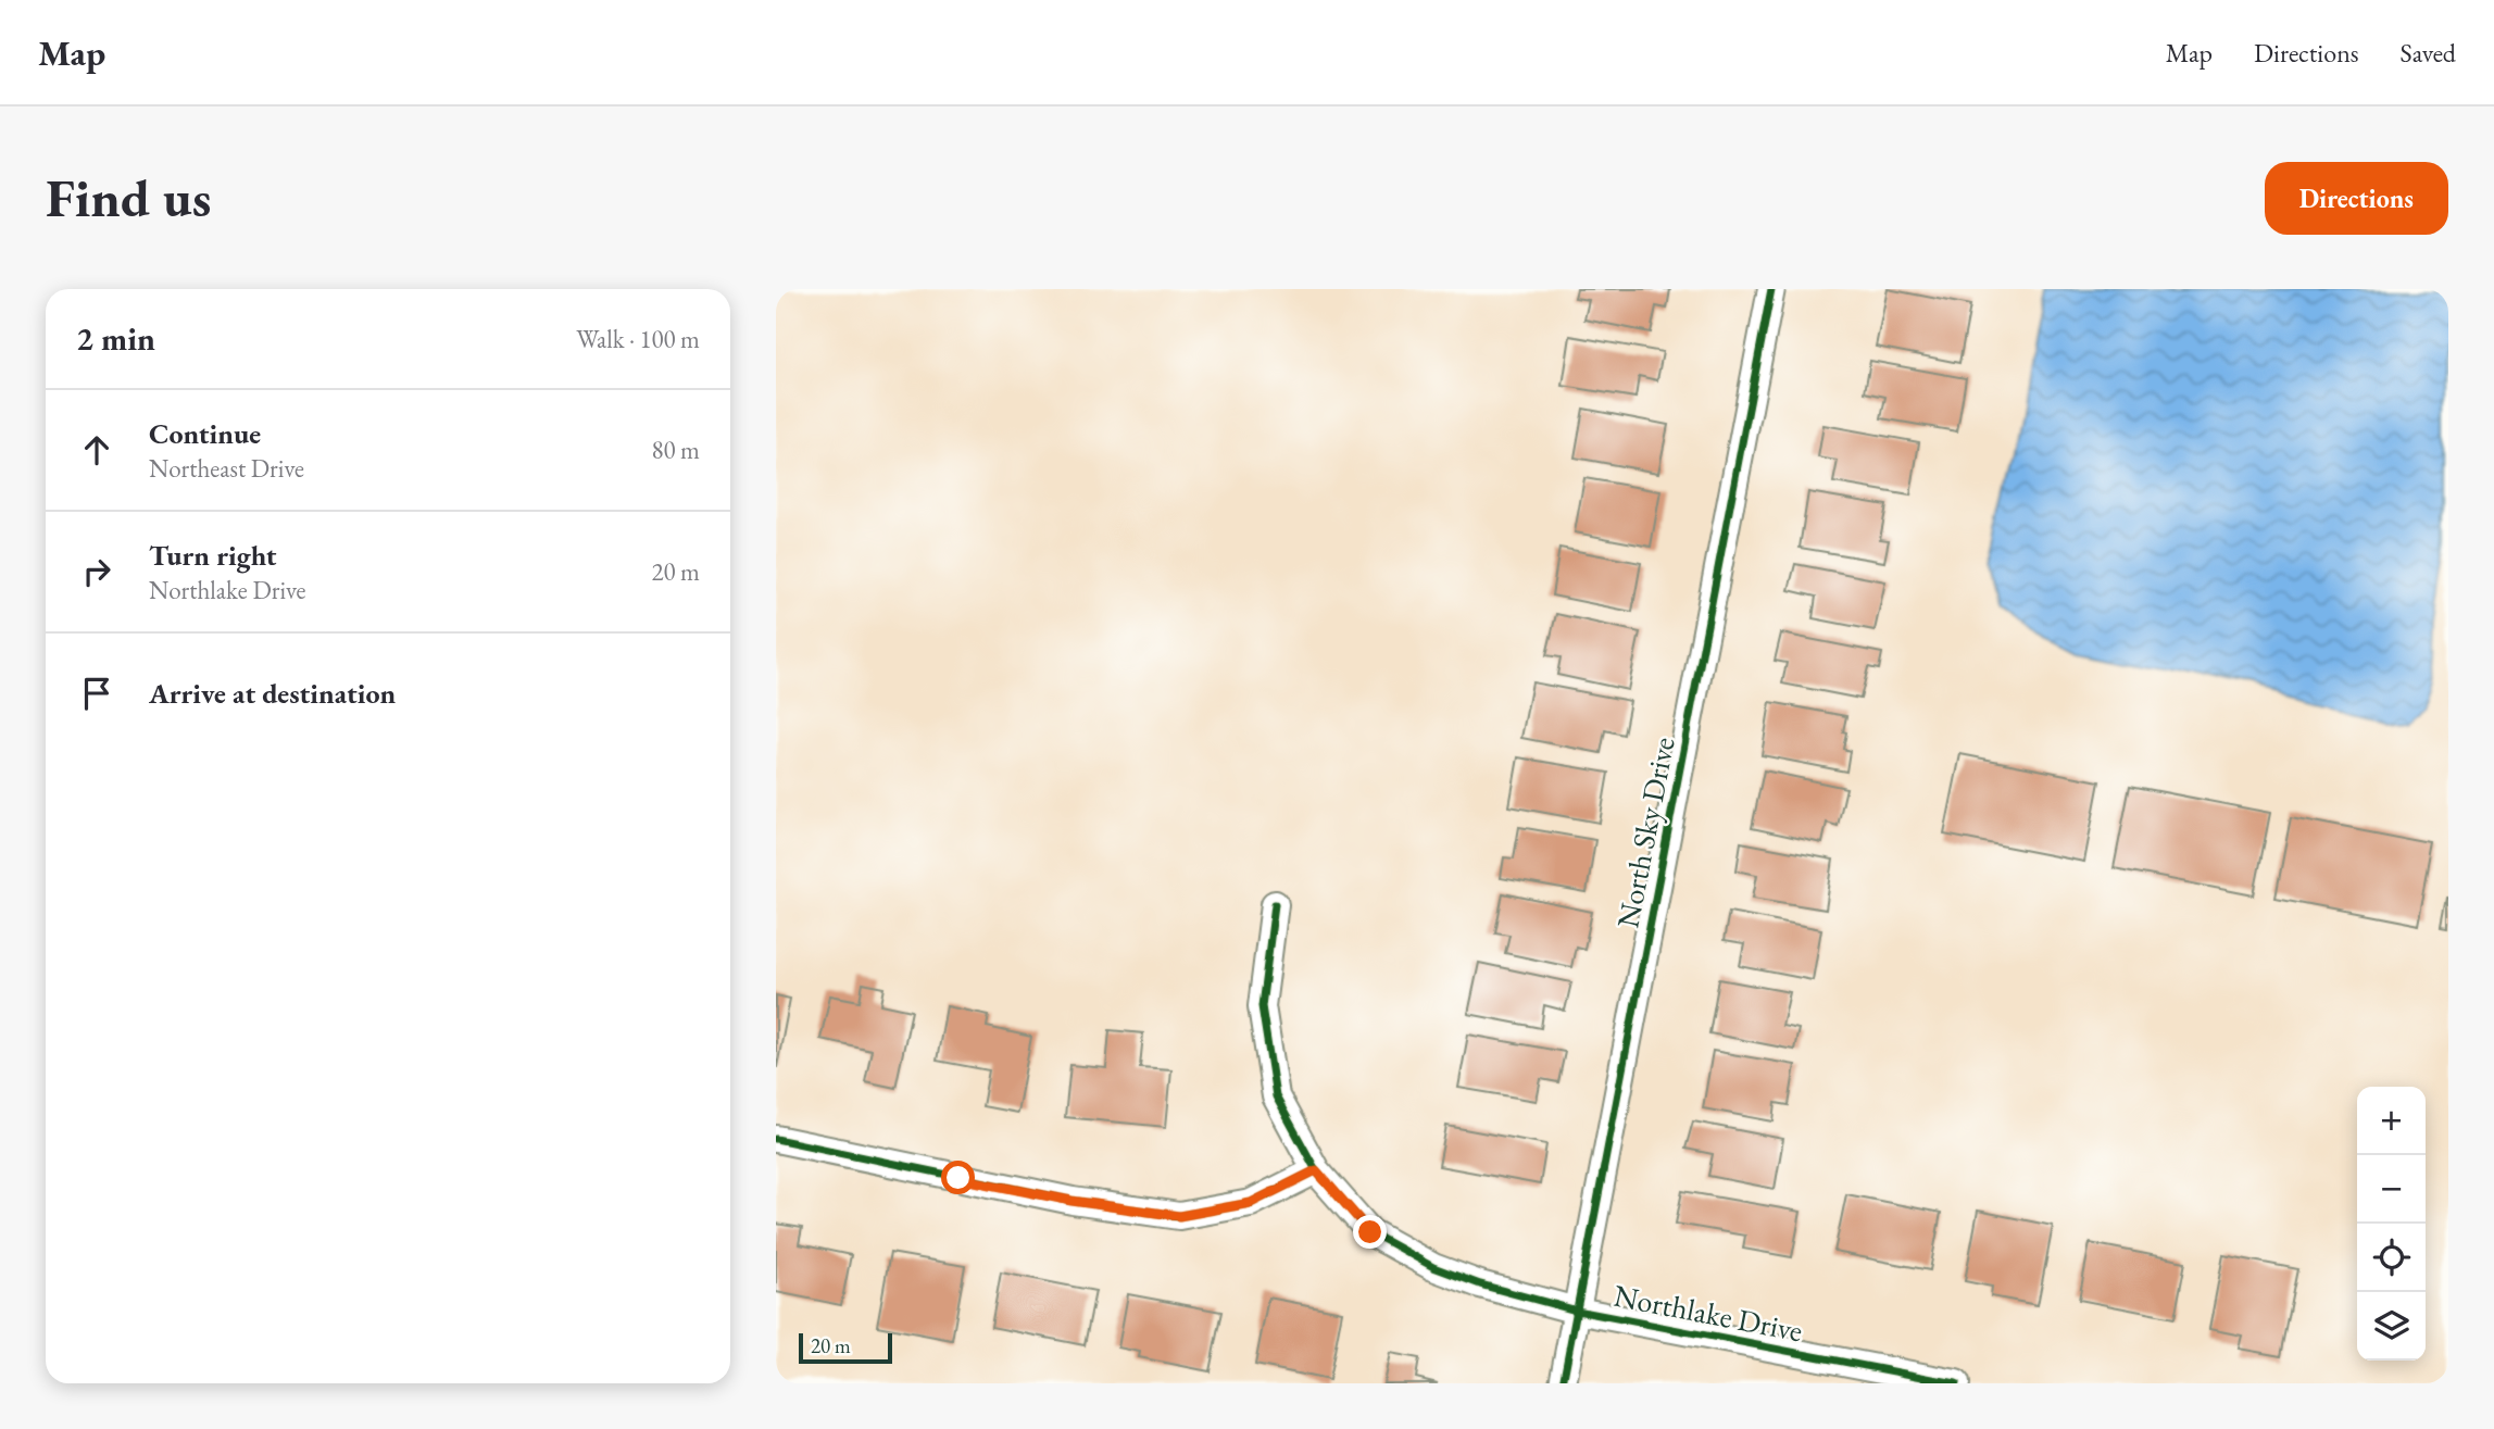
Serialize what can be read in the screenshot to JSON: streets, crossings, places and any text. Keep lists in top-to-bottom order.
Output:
{
  "streets": {
    "street": ["North Sky Drive", "Northlake Drive"]
  },
  "crossings": [
    ["North Sky Drive", "Northlake Drive"]
  ],
  "scale_bar": "20 m",
  "page": {
    "header": "Map",
    "nav": ["Map", "Directions", "Saved"],
    "buttons": "Directions",
    "title": "Find us",
    "heading": ["2 min", "Walk · 100 m"],
    "list": [
      ["Continue", "Northeast Drive", "80 m"],
      ["Turn right", "Northlake Drive", "20 m"],
      "Arrive at destination"
    ],
    "map_buttons": ["+", "−"],
    "scale": "20 m"
  }
}
